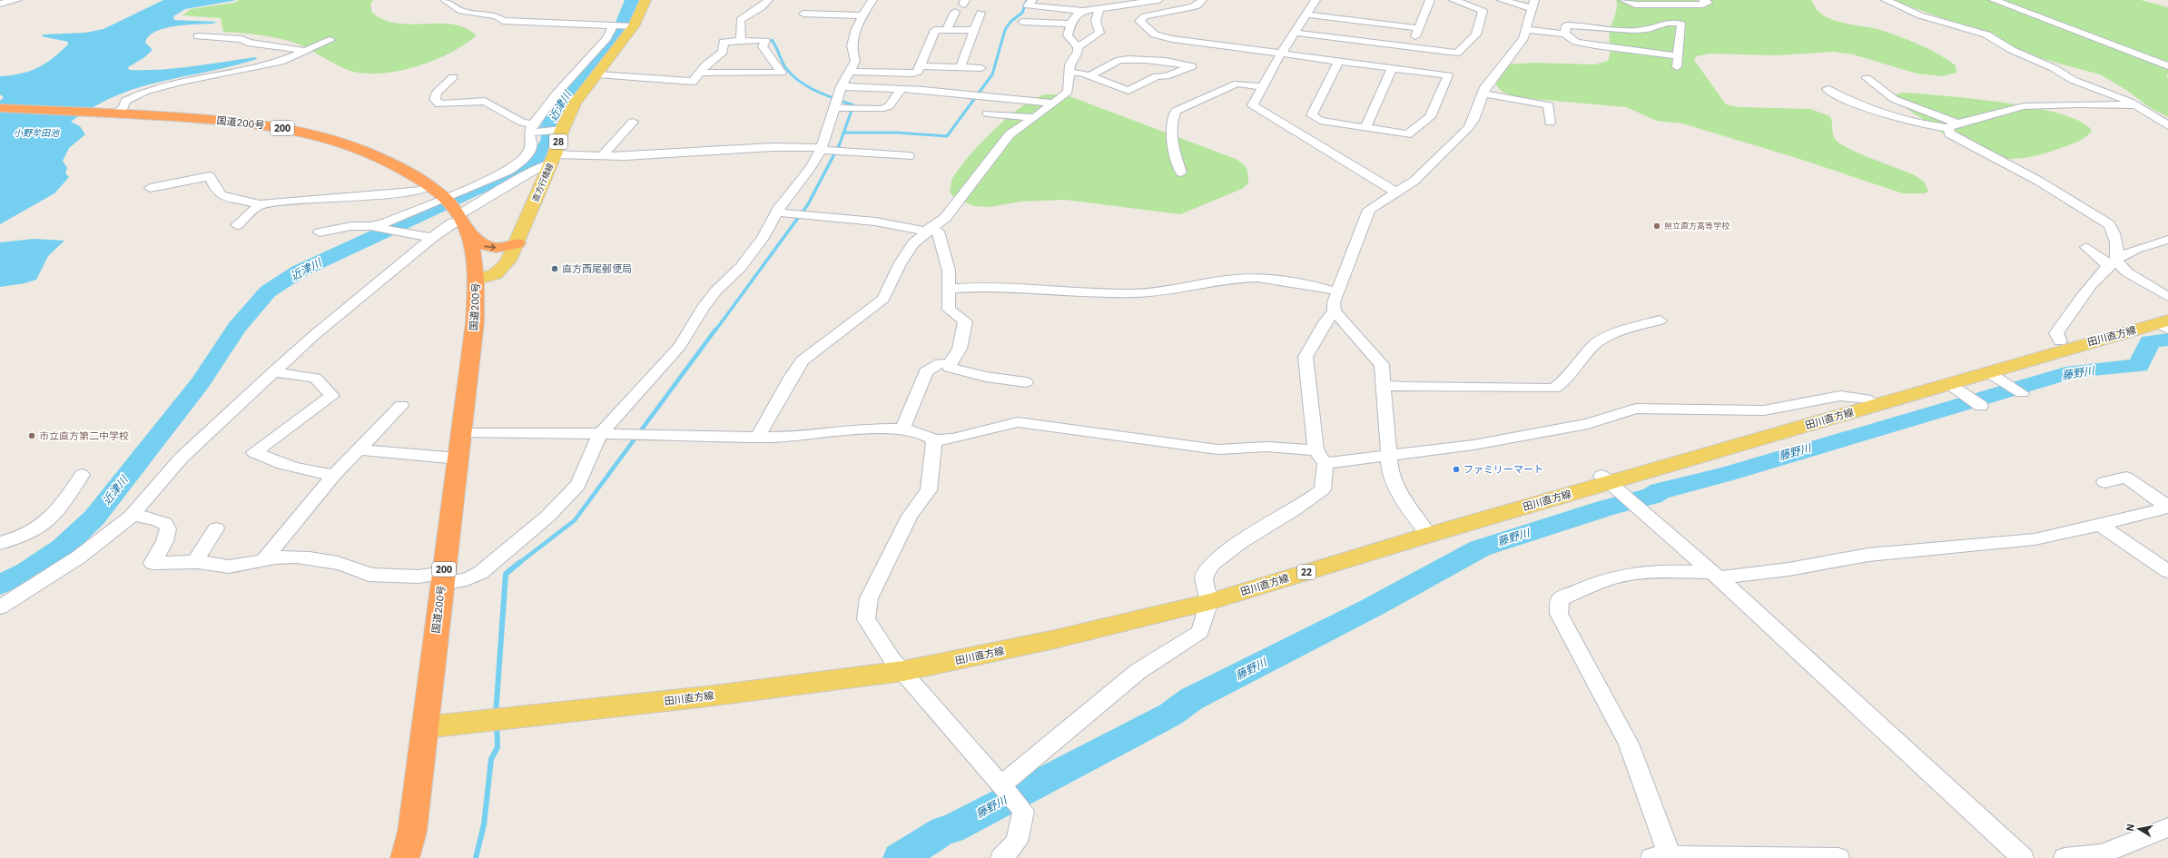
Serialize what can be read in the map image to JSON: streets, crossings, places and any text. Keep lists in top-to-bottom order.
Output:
{
  "streets": {
    "highway": ["国道200号", "200"],
    "main road": [
      "28",
      "直方行橋線",
      "田川直方線",
      "22"
    ]
  },
  "crossings": [
    ["国道200号", "直方行橋線"],
    ["国道200号", "田川直方線"]
  ],
  "water": ["近津川", "小野牟田池", "藤野川"],
  "places": [
    "県立直方高等学校",
    "直方西尾郵便局",
    "市立直方第二中学校",
    "ファミリーマート"
  ],
  "north": "left"
}
